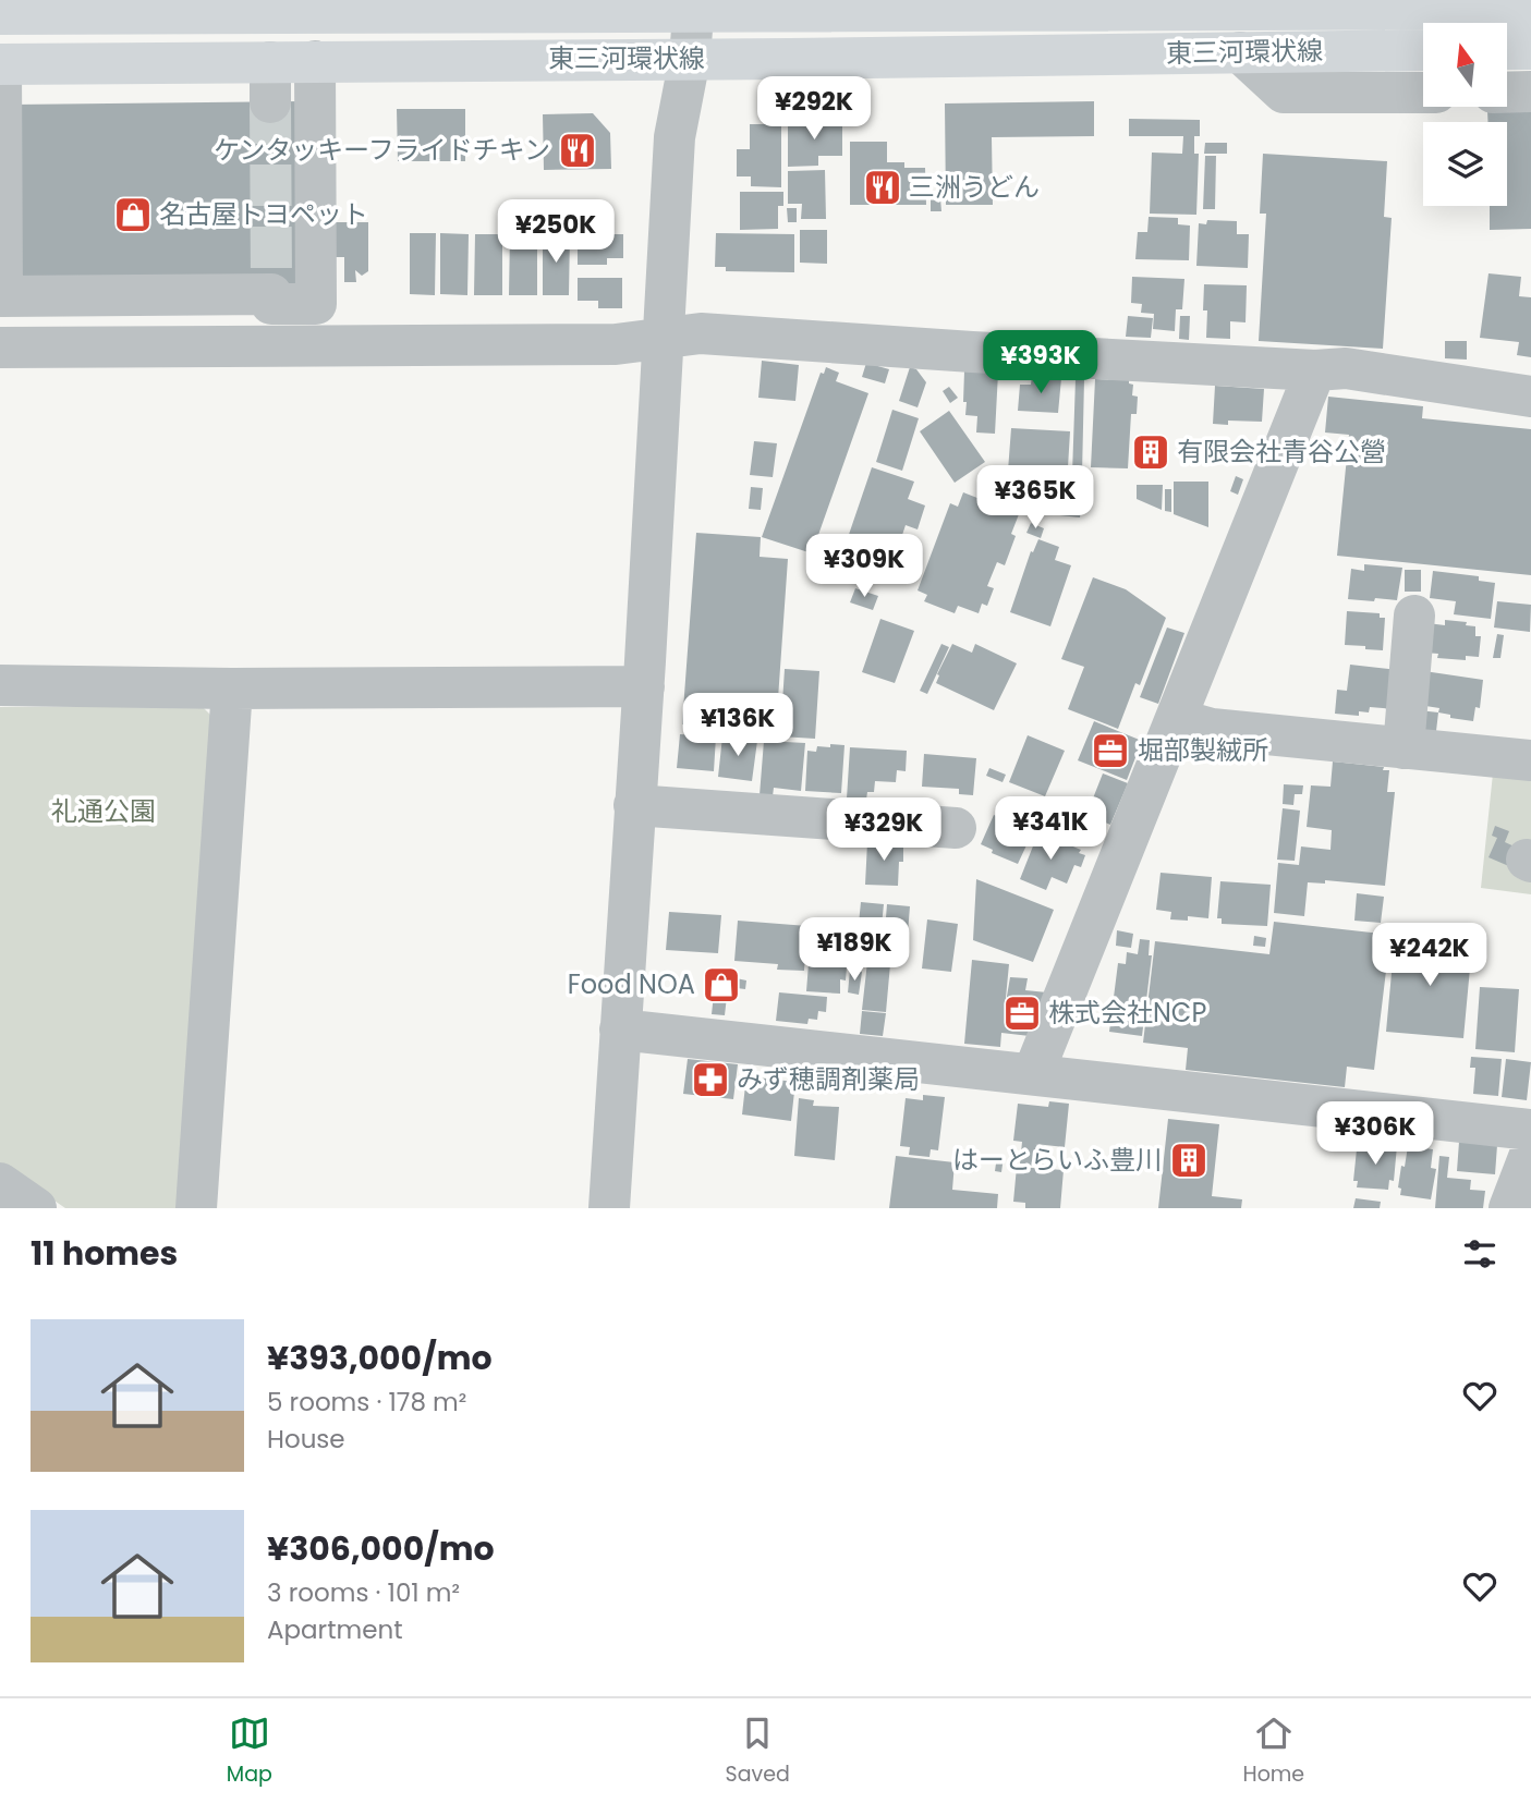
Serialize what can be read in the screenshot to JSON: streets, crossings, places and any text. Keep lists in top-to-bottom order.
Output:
{
  "streets": {
    "main road": ["東三河環状線"]
  },
  "parks": ["礼通公園"],
  "places": {
    "restaurant": ["ケンタッキーフライドチキン", "三洲うどん"],
    "shop": ["名古屋トヨペット", "Food NOA"],
    "building": ["有限会社青谷公營", "はーとらいふ豊川"],
    "office": ["堀部製絨所", "株式会社NCP"],
    "pharmacy": ["みず穂調剤薬局"]
  },
  "north": "top",
  "page": {
    "price": [
      "¥292K",
      "¥250K",
      "¥393K",
      "¥365K",
      "¥309K",
      "¥136K",
      "¥341K",
      "¥329K",
      "¥189K",
      "¥242K",
      "¥306K"
    ],
    "heading": "11 homes",
    "list": [
      {
        "name": "¥393,000/mo",
        "note": "5 rooms · 178 m² · House"
      },
      {
        "name": "¥306,000/mo",
        "note": "3 rooms · 101 m² · Apartment"
      }
    ],
    "tabs": ["Map", "Saved", "Home"]
  }
}
